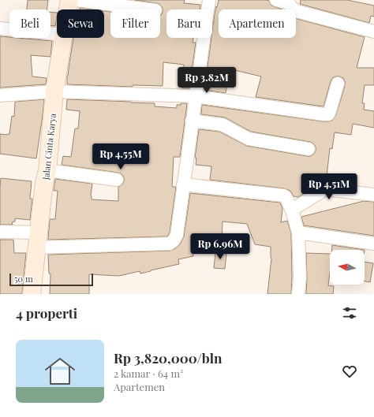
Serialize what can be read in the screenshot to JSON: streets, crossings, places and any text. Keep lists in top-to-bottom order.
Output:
{
  "streets": {
    "street": ["Jalan Cinta Karya"]
  },
  "scale_bar": "50 m",
  "north": "left",
  "page": {
    "chip": [
      "Beli",
      "Sewa",
      "Filter",
      "Baru",
      "Apartemen"
    ],
    "price": [
      "Rp 3.82M",
      "Rp 4.55M",
      "Rp 4.51M",
      "Rp 6.96M"
    ],
    "scale": "50 m",
    "heading": "4 properti",
    "list": [
      {
        "name": "Rp 3,820,000/bln",
        "note": "2 kamar · 64 m² · Apartemen"
      }
    ]
  }
}
